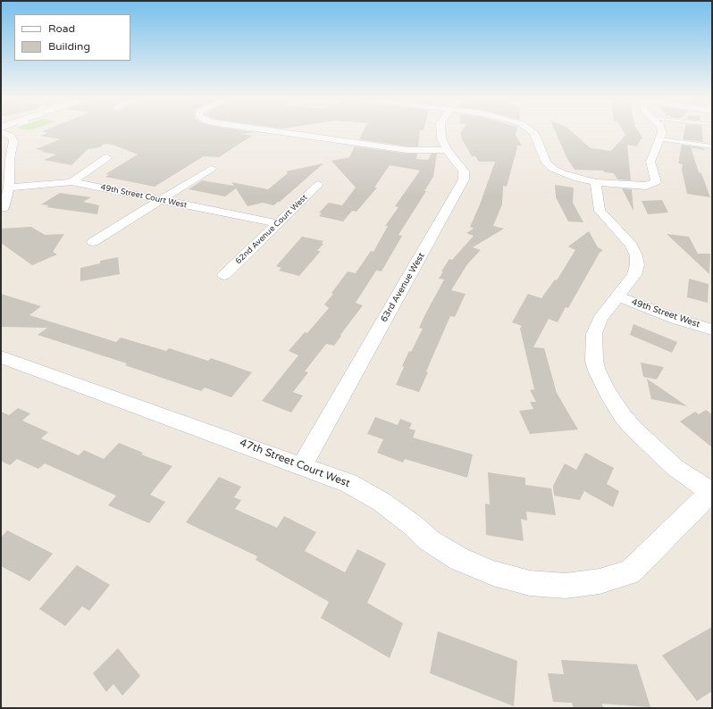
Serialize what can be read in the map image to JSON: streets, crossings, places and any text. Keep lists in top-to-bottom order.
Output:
{
  "streets": {
    "street": [
      "49th Street Court West",
      "62nd Avenue Court West",
      "63rd Avenue West",
      "49th Street West",
      "47th Street Court West"
    ]
  },
  "crossings": [
    ["49th Street Court West", "62nd Avenue Court West"],
    ["63rd Avenue West", "47th Street Court West"]
  ],
  "legend": ["Road", "Building"]
}
